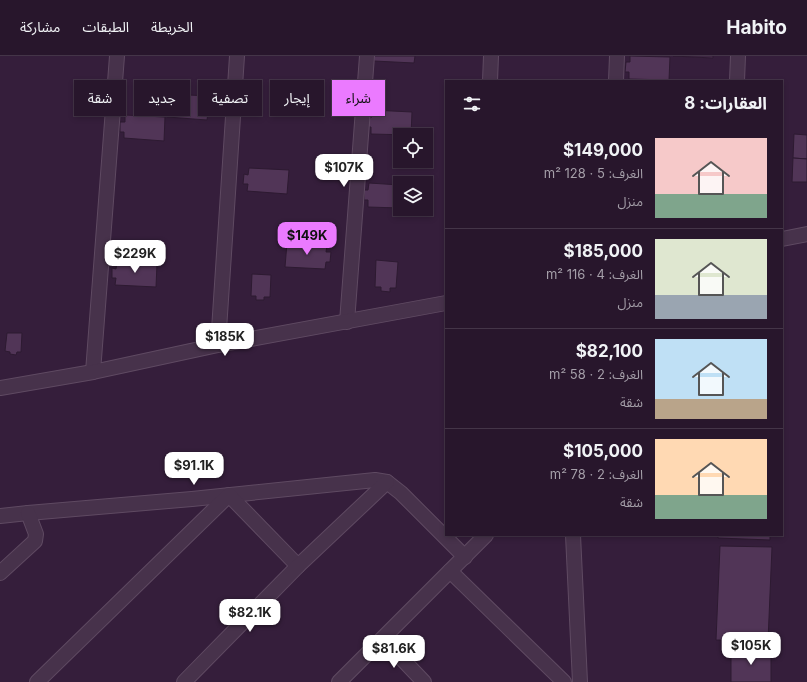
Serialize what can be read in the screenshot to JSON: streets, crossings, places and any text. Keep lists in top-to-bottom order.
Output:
{
  "page": {
    "header": "Habito",
    "nav": ["الخريطة", "الطبقات", "مشاركة"],
    "chip": [
      "شراء",
      "إيجار",
      "تصفية",
      "جديد",
      "شقة"
    ],
    "heading": "العقارات: 8",
    "list": [
      {
        "name": "$149,000",
        "note": "الغرف: 5 · 128 m² · منزل"
      },
      {
        "name": "$185,000",
        "note": "الغرف: 4 · 116 m² · منزل"
      },
      {
        "name": "$82,100",
        "note": "الغرف: 2 · 58 m² · شقة"
      },
      {
        "name": "$105,000",
        "note": "الغرف: 2 · 78 m² · شقة"
      }
    ],
    "price": [
      "$107K",
      "$149K",
      "$229K",
      "$185K",
      "$91.1K",
      "$82.1K",
      "$105K",
      "$81.6K"
    ]
  }
}
